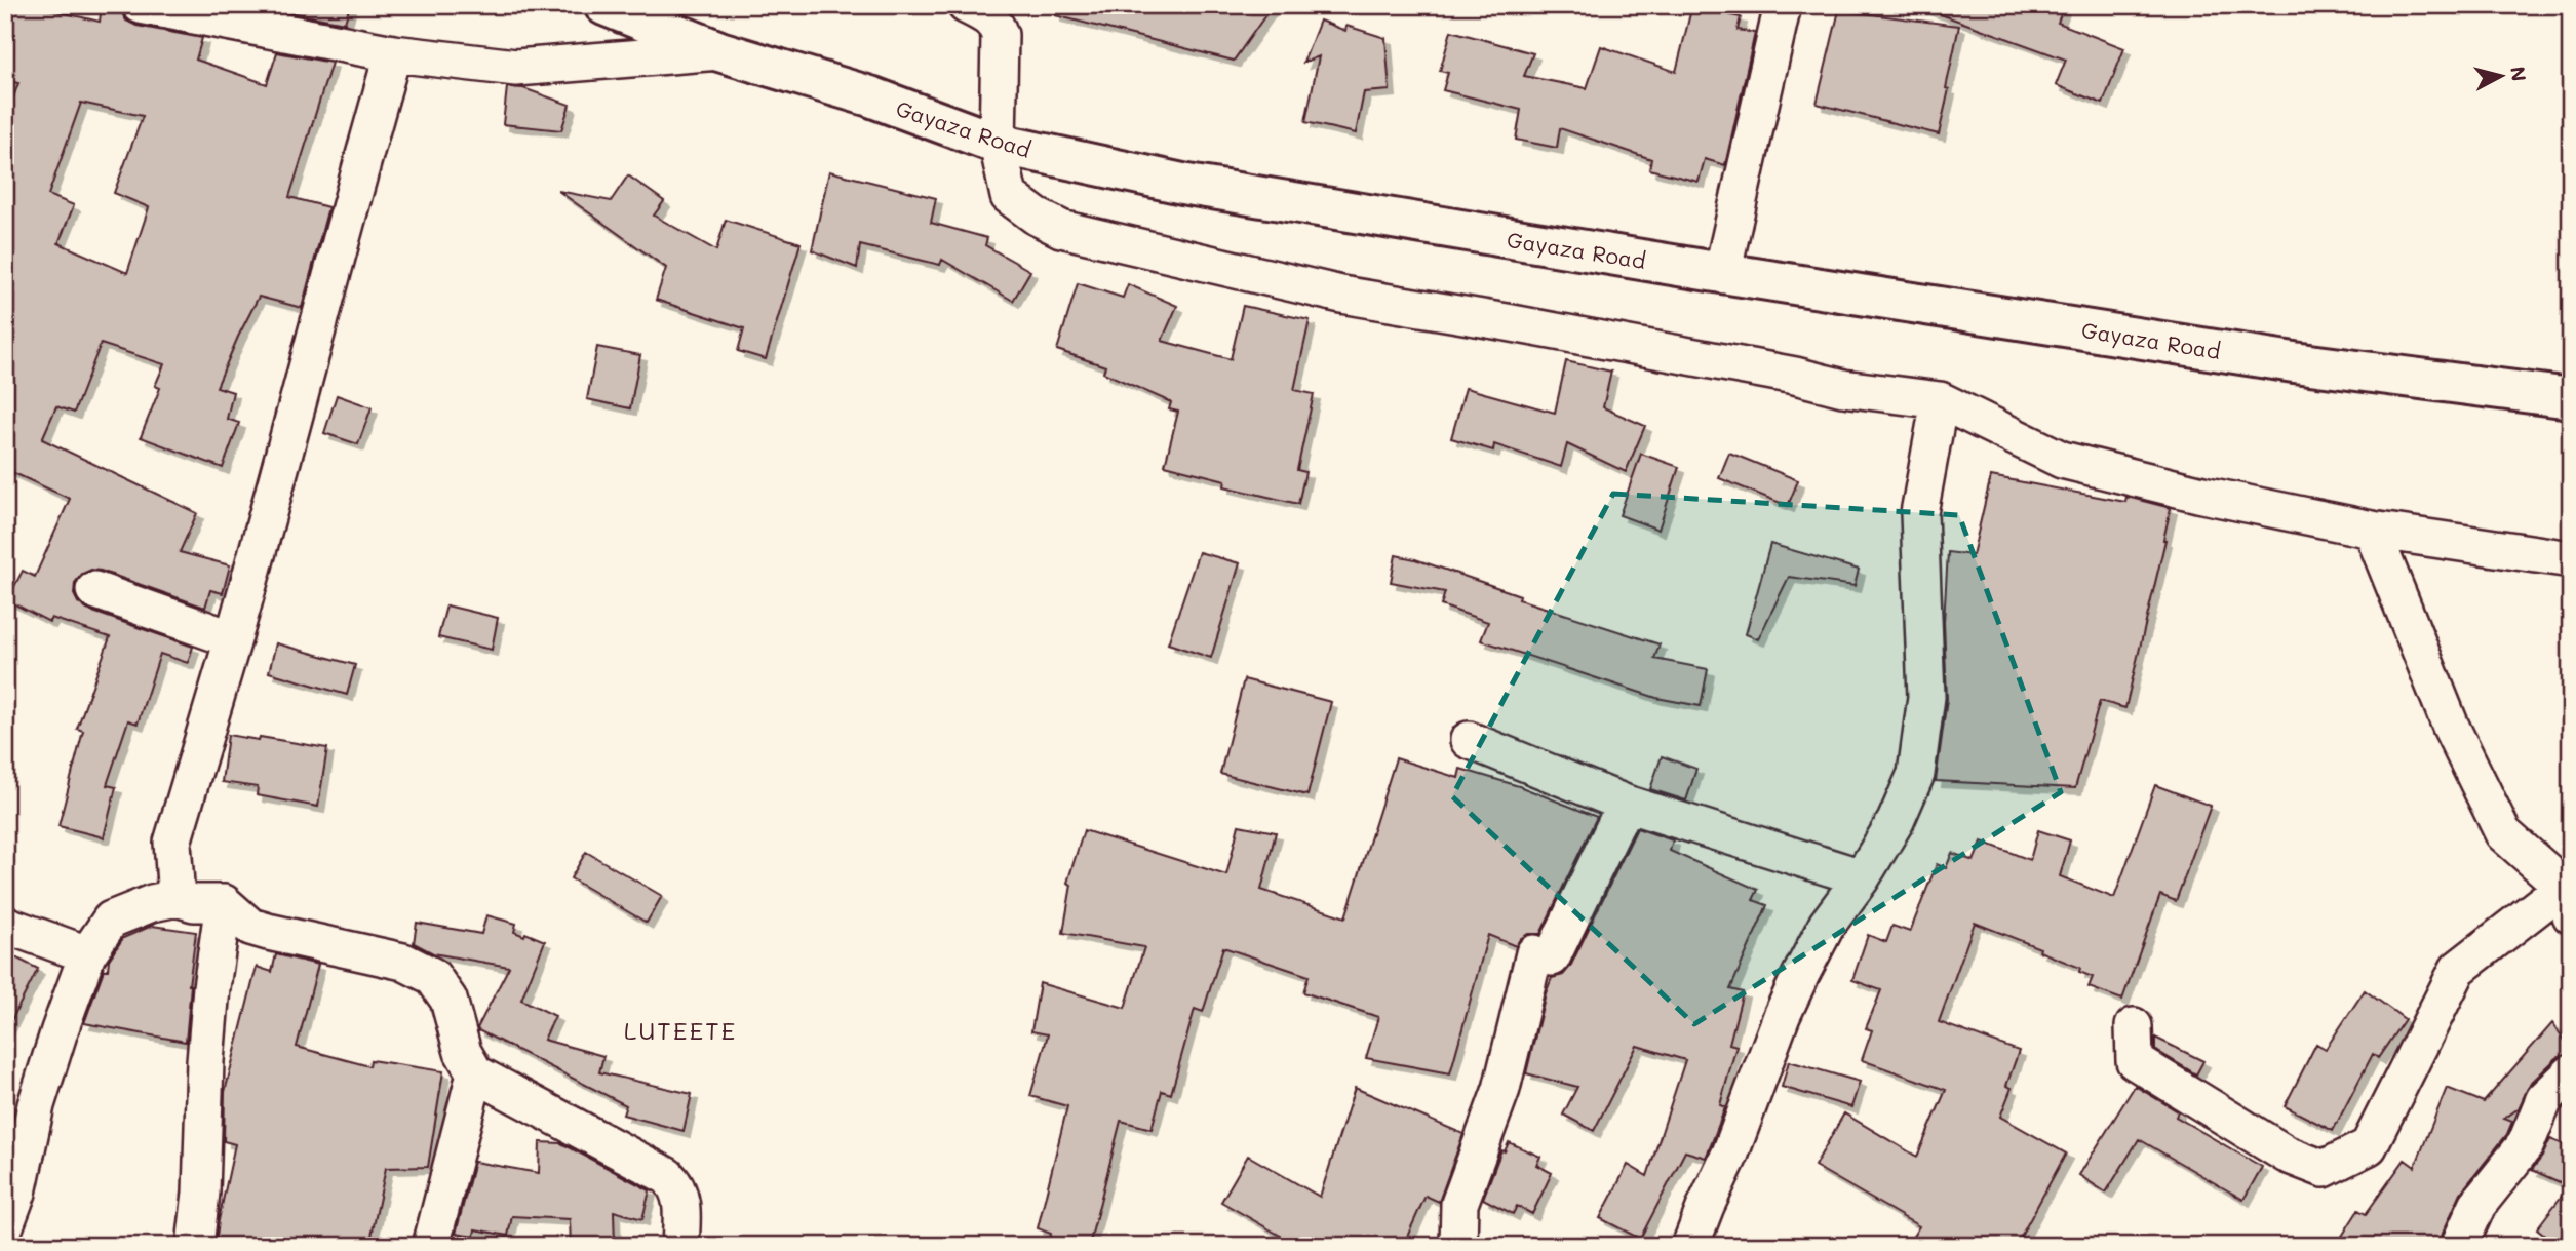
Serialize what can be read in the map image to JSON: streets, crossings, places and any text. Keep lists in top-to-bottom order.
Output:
{
  "streets": {
    "main road": ["Gayaza Road"]
  },
  "districts": ["LUTEETE"],
  "north": "right"
}
